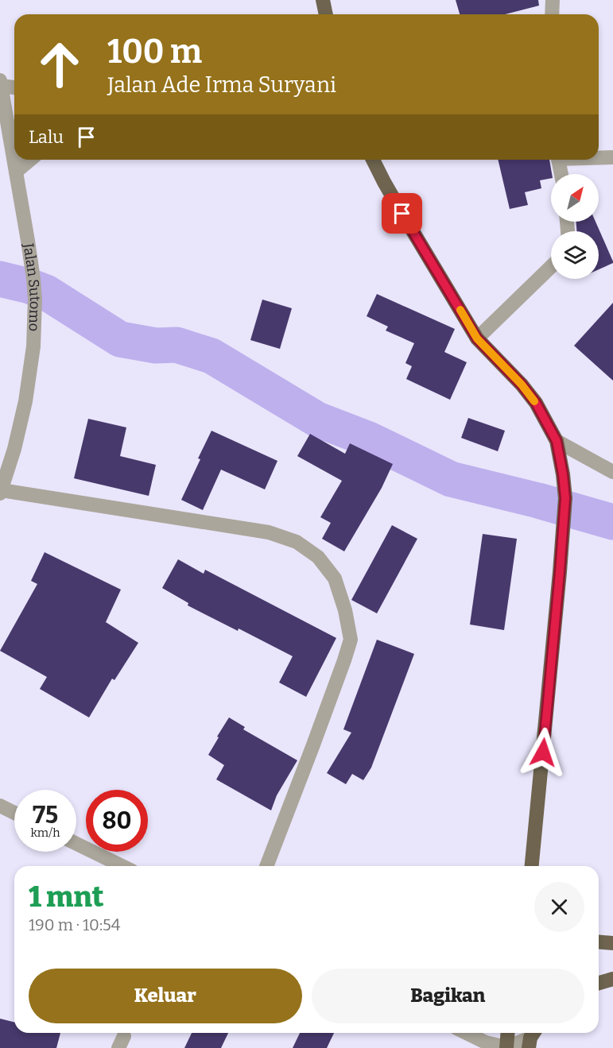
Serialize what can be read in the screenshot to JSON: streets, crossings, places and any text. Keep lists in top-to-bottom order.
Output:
{
  "streets": {
    "street": ["Jalan Sutomo"]
  },
  "north": "top right",
  "page": {
    "turn": ["100 m", "Jalan Ade Irma Suryani"],
    "then": "Lalu",
    "speed": "75 km/h",
    "limit": "80",
    "heading": ["1 mnt", "190 m · 10:54"],
    "buttons": ["Keluar", "Bagikan"]
  }
}
